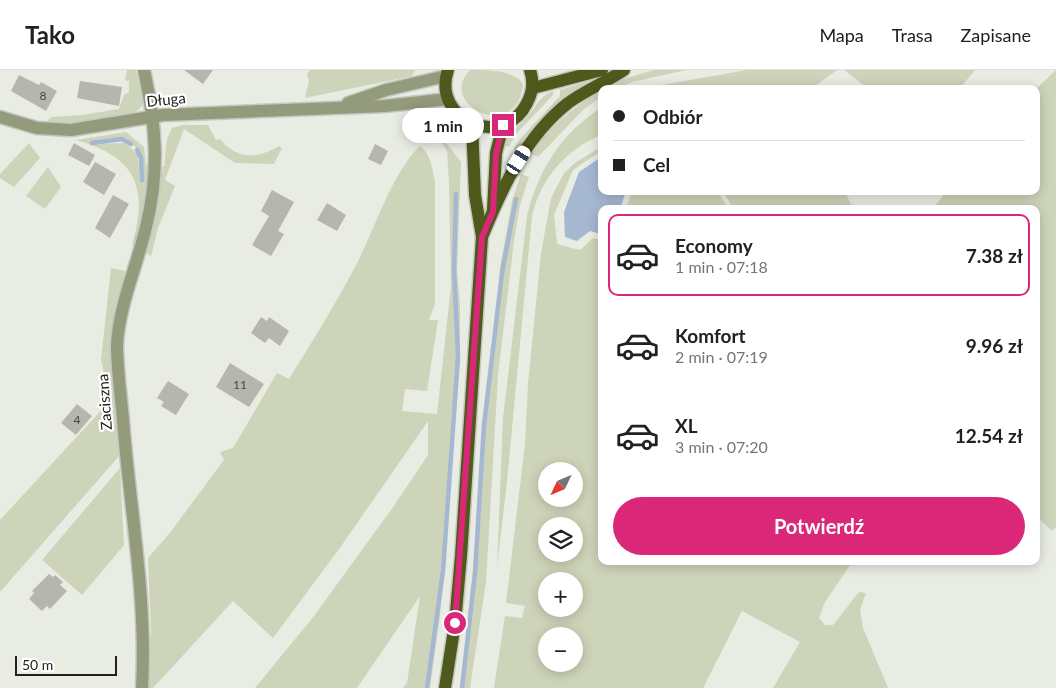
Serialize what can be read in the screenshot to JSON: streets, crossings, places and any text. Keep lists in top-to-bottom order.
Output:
{
  "streets": {
    "street": ["Długa", "Zaciszna"]
  },
  "crossings": [
    ["Długa", "Zaciszna"]
  ],
  "house_numbers": ["8", "11", "4"],
  "scale_bar": "50 m",
  "north": "bottom left",
  "page": {
    "header": "Tako",
    "nav": ["Mapa", "Trasa", "Zapisane"],
    "banner": ["Odbiór", "Cel"],
    "bubble": "1 min",
    "list": [
      {
        "name": "Economy",
        "note": "1 min · 07:18",
        "value": "7.38 zł"
      },
      {
        "name": "Komfort",
        "note": "2 min · 07:19",
        "value": "9.96 zł"
      },
      {
        "name": "XL",
        "note": "3 min · 07:20",
        "value": "12.54 zł"
      }
    ],
    "map_buttons": ["+", "−"],
    "buttons": "Potwierdź",
    "scale": "50 m"
  }
}
